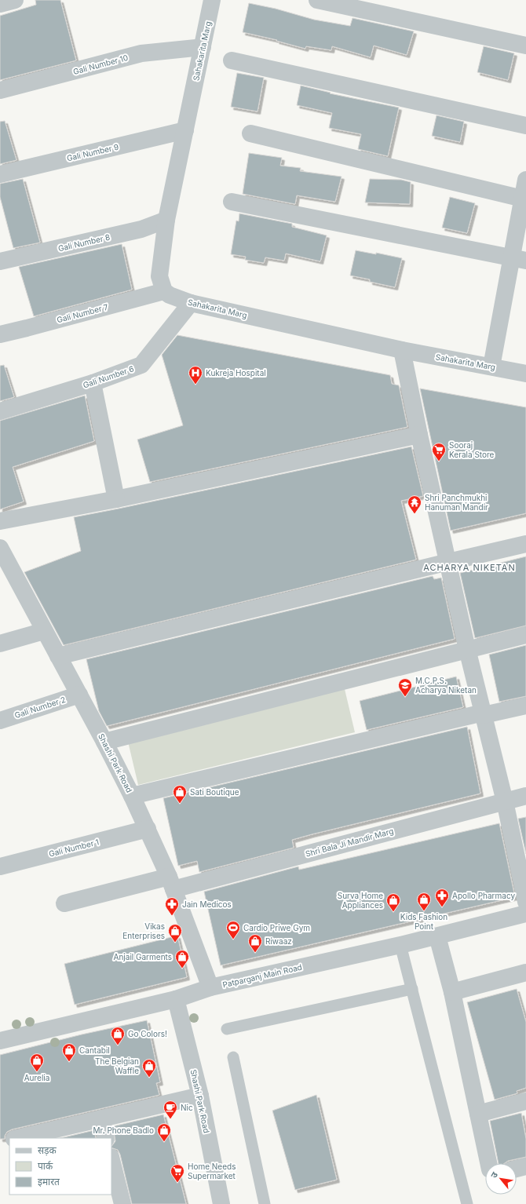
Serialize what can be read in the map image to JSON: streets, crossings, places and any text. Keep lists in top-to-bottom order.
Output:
{
  "streets": {
    "street": [
      "Sahakarita Marg",
      "Gali Number 10",
      "Gali Number 9",
      "Gali Number 8",
      "Gali Number 7",
      "Gali Number 6",
      "Gali Number 2",
      "Shashi Park Road",
      "Shri Bala Ji Mandir Marg",
      "Gali Number 1",
      "Patparganj Main Road"
    ]
  },
  "crossings": [
    ["Sahakarita Marg", "Gali Number 10"],
    ["Sahakarita Marg", "Gali Number 9"],
    ["Sahakarita Marg", "Gali Number 8"],
    ["Sahakarita Marg", "Gali Number 7"],
    ["Sahakarita Marg", "Gali Number 6"],
    ["Gali Number 2", "Shashi Park Road"],
    ["Shashi Park Road", "Shri Bala Ji Mandir Marg"],
    ["Shashi Park Road", "Gali Number 1"],
    ["Shashi Park Road", "Patparganj Main Road"]
  ],
  "districts": ["ACHARYA NIKETAN"],
  "places": {
    "hospital": ["Kukreja Hospital"],
    "supermarket": ["Sooraj Kerala Store", "Home Needs Supermarket"],
    "temple": ["Shri Panchmukhi Hanuman Mandir"],
    "school or university": ["M.C.P.S. Acharya Niketan"],
    "shop": [
      "Sati Boutique",
      "Kids Fashion Point",
      "Surva Home Appliances",
      "Vikas Enterprises",
      "Riwaaz",
      "Anjail Garments",
      "Go Colors!",
      "Cantabil",
      "Aurelia",
      "The Belgian Waffle",
      "Mr. Phone Badlo"
    ],
    "pharmacy": ["Apollo Pharmacy", "Jain Medicos"],
    "sports": ["Cardio Priwe Gym"],
    "cafe": ["Nic"]
  },
  "legend": ["सड़क", "पार्क", "इमारत"],
  "north": "top left"
}
